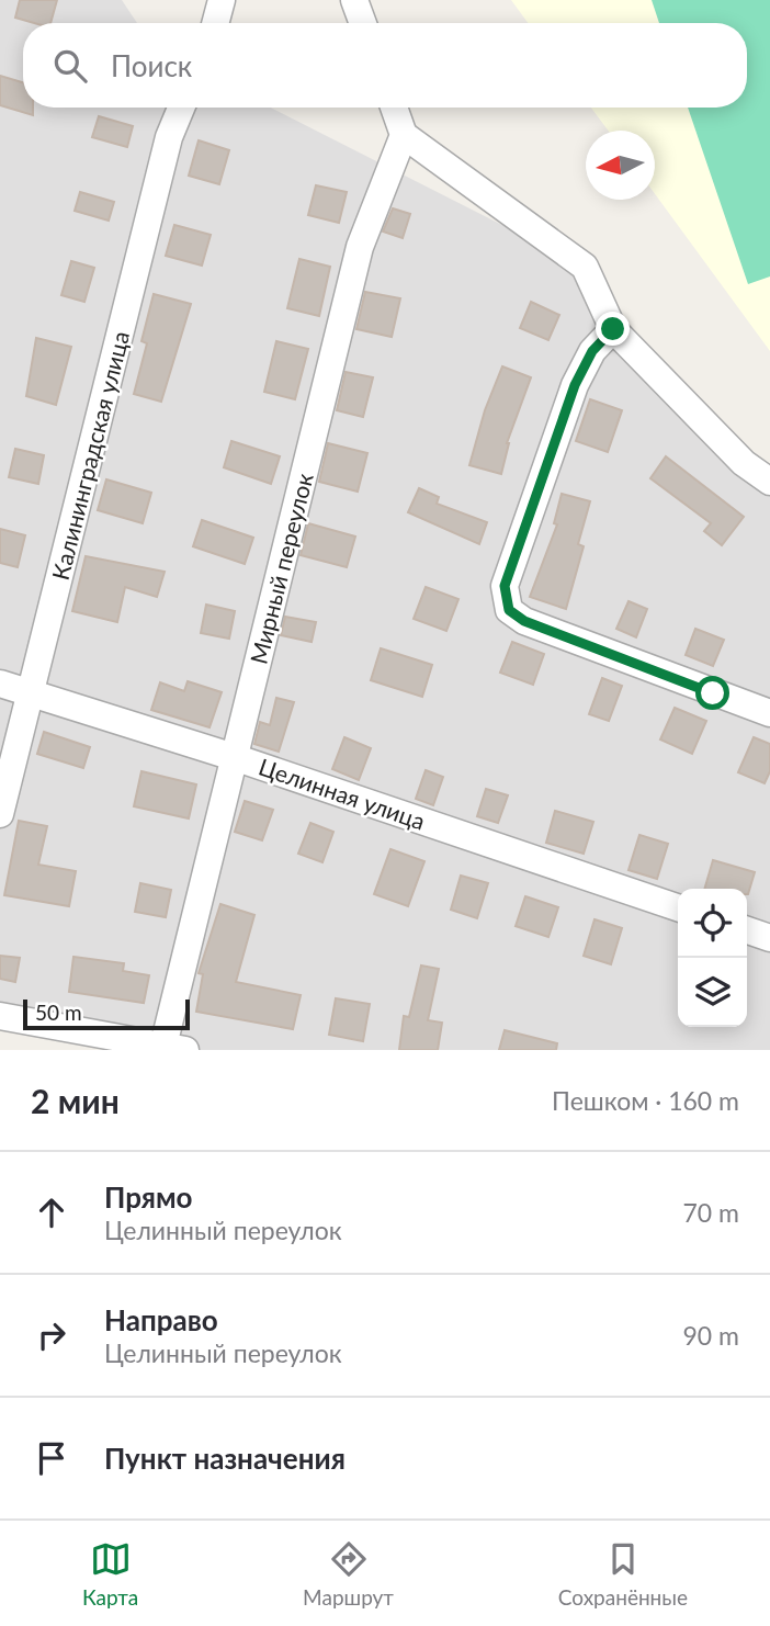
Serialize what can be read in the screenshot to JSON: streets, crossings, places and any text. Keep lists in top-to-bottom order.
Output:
{
  "streets": {
    "street": ["Калининградская улица", "Мирный переулок", "Целинная улица"]
  },
  "crossings": [
    ["Калининградская улица", "Целинная улица"],
    ["Мирный переулок", "Целинная улица"]
  ],
  "scale_bar": "50 m",
  "north": "left",
  "page": {
    "search": "Поиск",
    "scale": "50 m",
    "heading": ["2 мин", "Пешком · 160 m"],
    "list": [
      ["Прямо", "Целинный переулок", "70 m"],
      ["Направо", "Целинный переулок", "90 m"],
      "Пункт назначения"
    ],
    "nav": ["Карта", "Маршрут", "Сохранённые"]
  }
}
